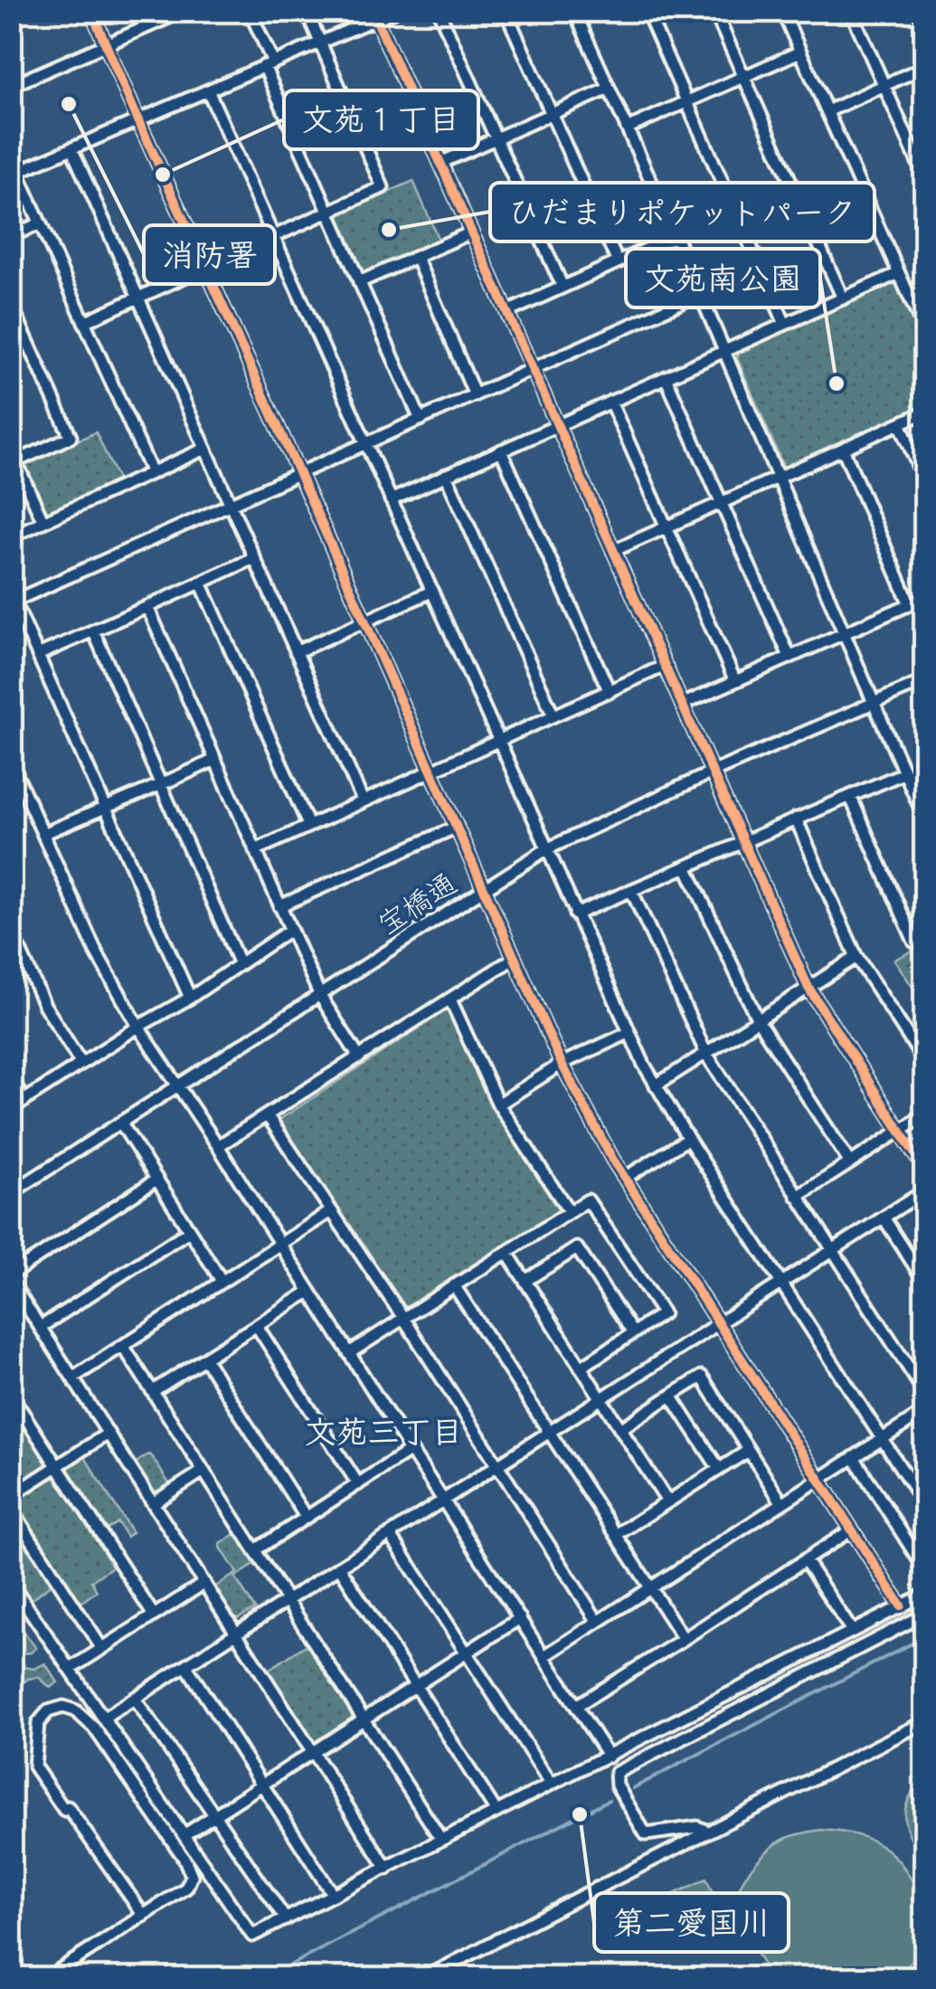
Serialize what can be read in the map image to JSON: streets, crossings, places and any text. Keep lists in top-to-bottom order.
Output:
{
  "streets": {
    "street": ["宝橋通"]
  },
  "districts": ["文苑三丁目"],
  "places": [
    "消防署",
    "文苑１丁目",
    "ひだまりポケットパーク",
    "文苑南公園",
    "第二愛国川"
  ]
}
